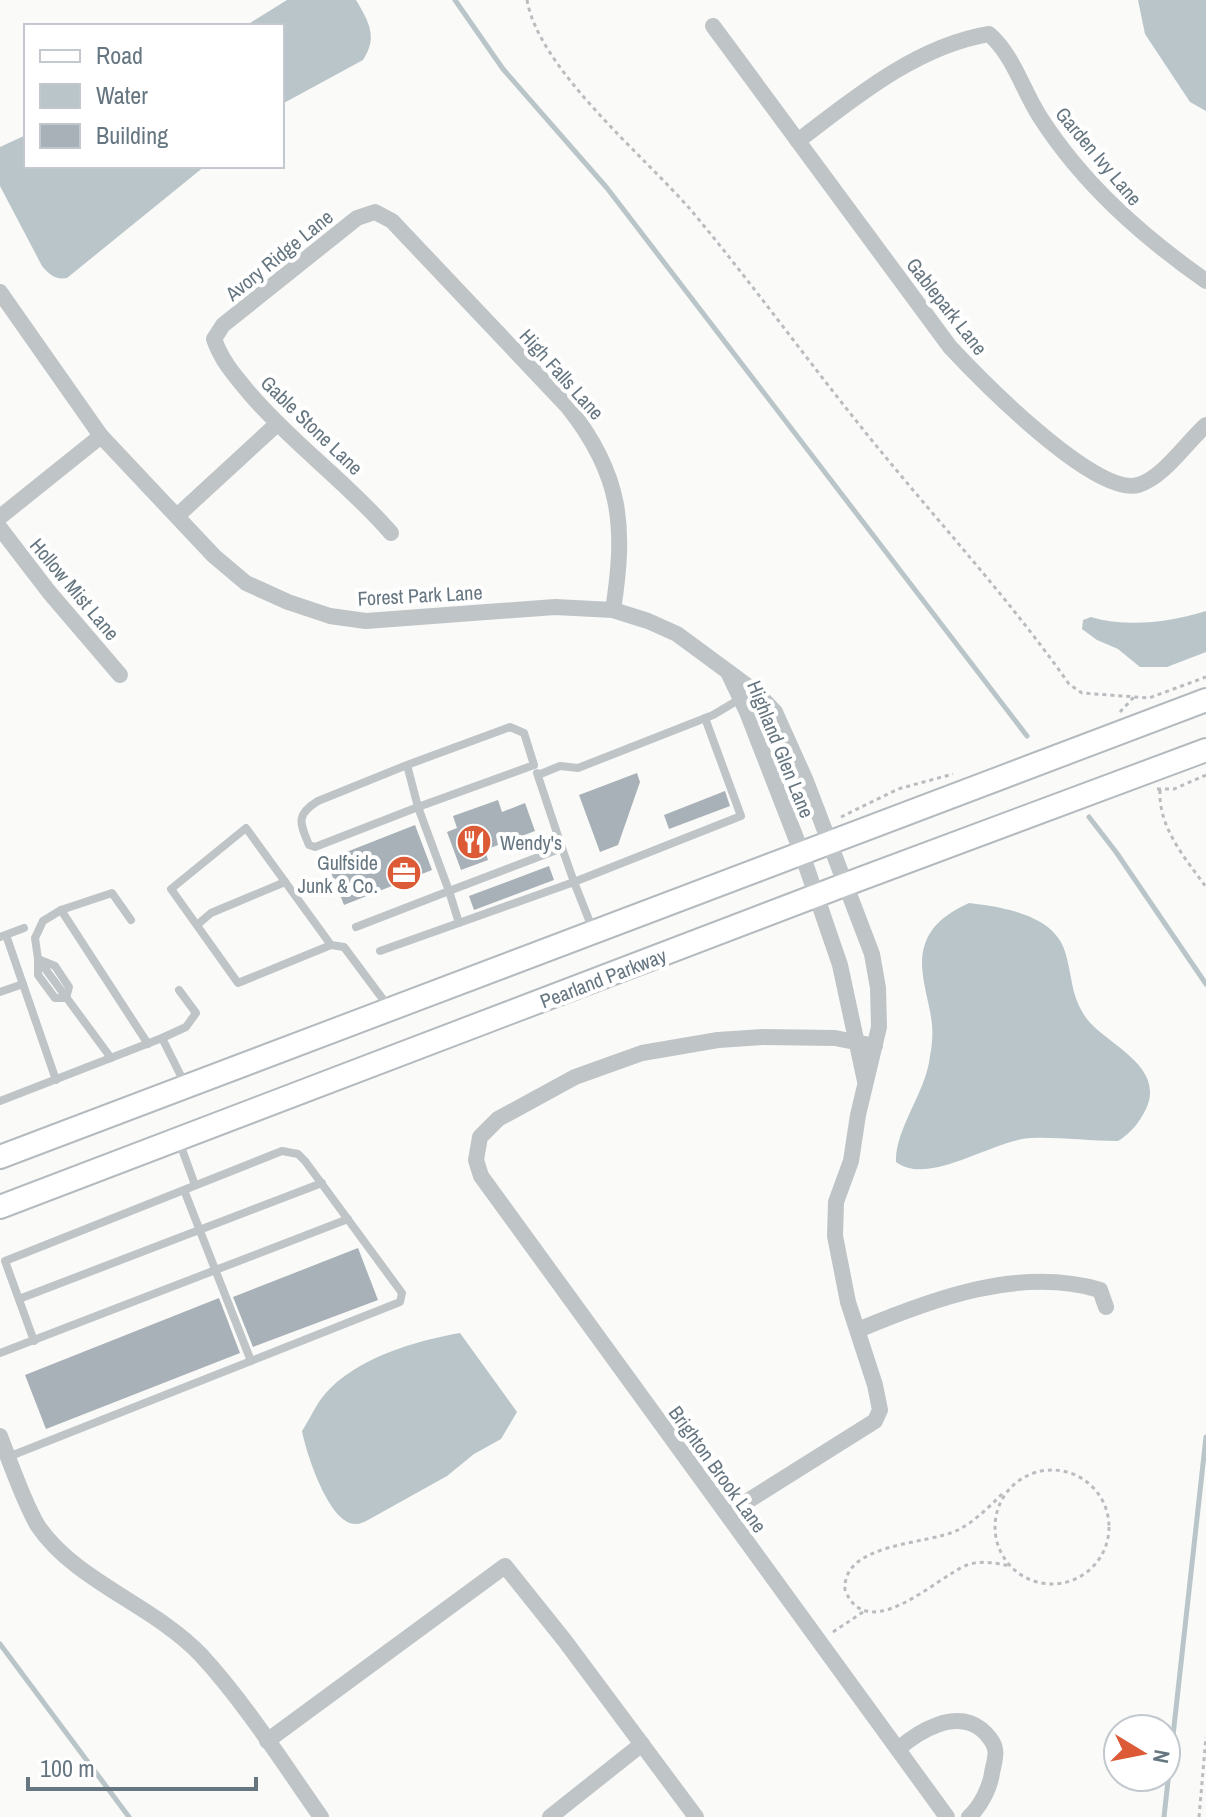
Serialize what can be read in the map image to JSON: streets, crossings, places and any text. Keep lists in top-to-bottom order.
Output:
{
  "streets": {
    "main road": ["Pearland Parkway"],
    "street": [
      "Garden Ivy Lane",
      "Avory Ridge Lane",
      "Gablepark Lane",
      "High Falls Lane",
      "Gable Stone Lane",
      "Hollow Mist Lane",
      "Forest Park Lane",
      "Highland Glen Lane",
      "Brighton Brook Lane"
    ]
  },
  "crossings": [
    ["Garden Ivy Lane", "Gablepark Lane"],
    ["Avory Ridge Lane", "High Falls Lane"],
    ["Avory Ridge Lane", "Gable Stone Lane"],
    ["High Falls Lane", "Forest Park Lane"],
    ["Forest Park Lane", "Highland Glen Lane"],
    ["Highland Glen Lane", "Pearland Parkway"],
    ["Highland Glen Lane", "Brighton Brook Lane"]
  ],
  "places": {
    "restaurant": ["Wendy's"],
    "office": ["Gulfside Junk & Co."]
  },
  "legend": ["Road", "Water", "Building"],
  "scale_bar": "100 m",
  "north": "right"
}
